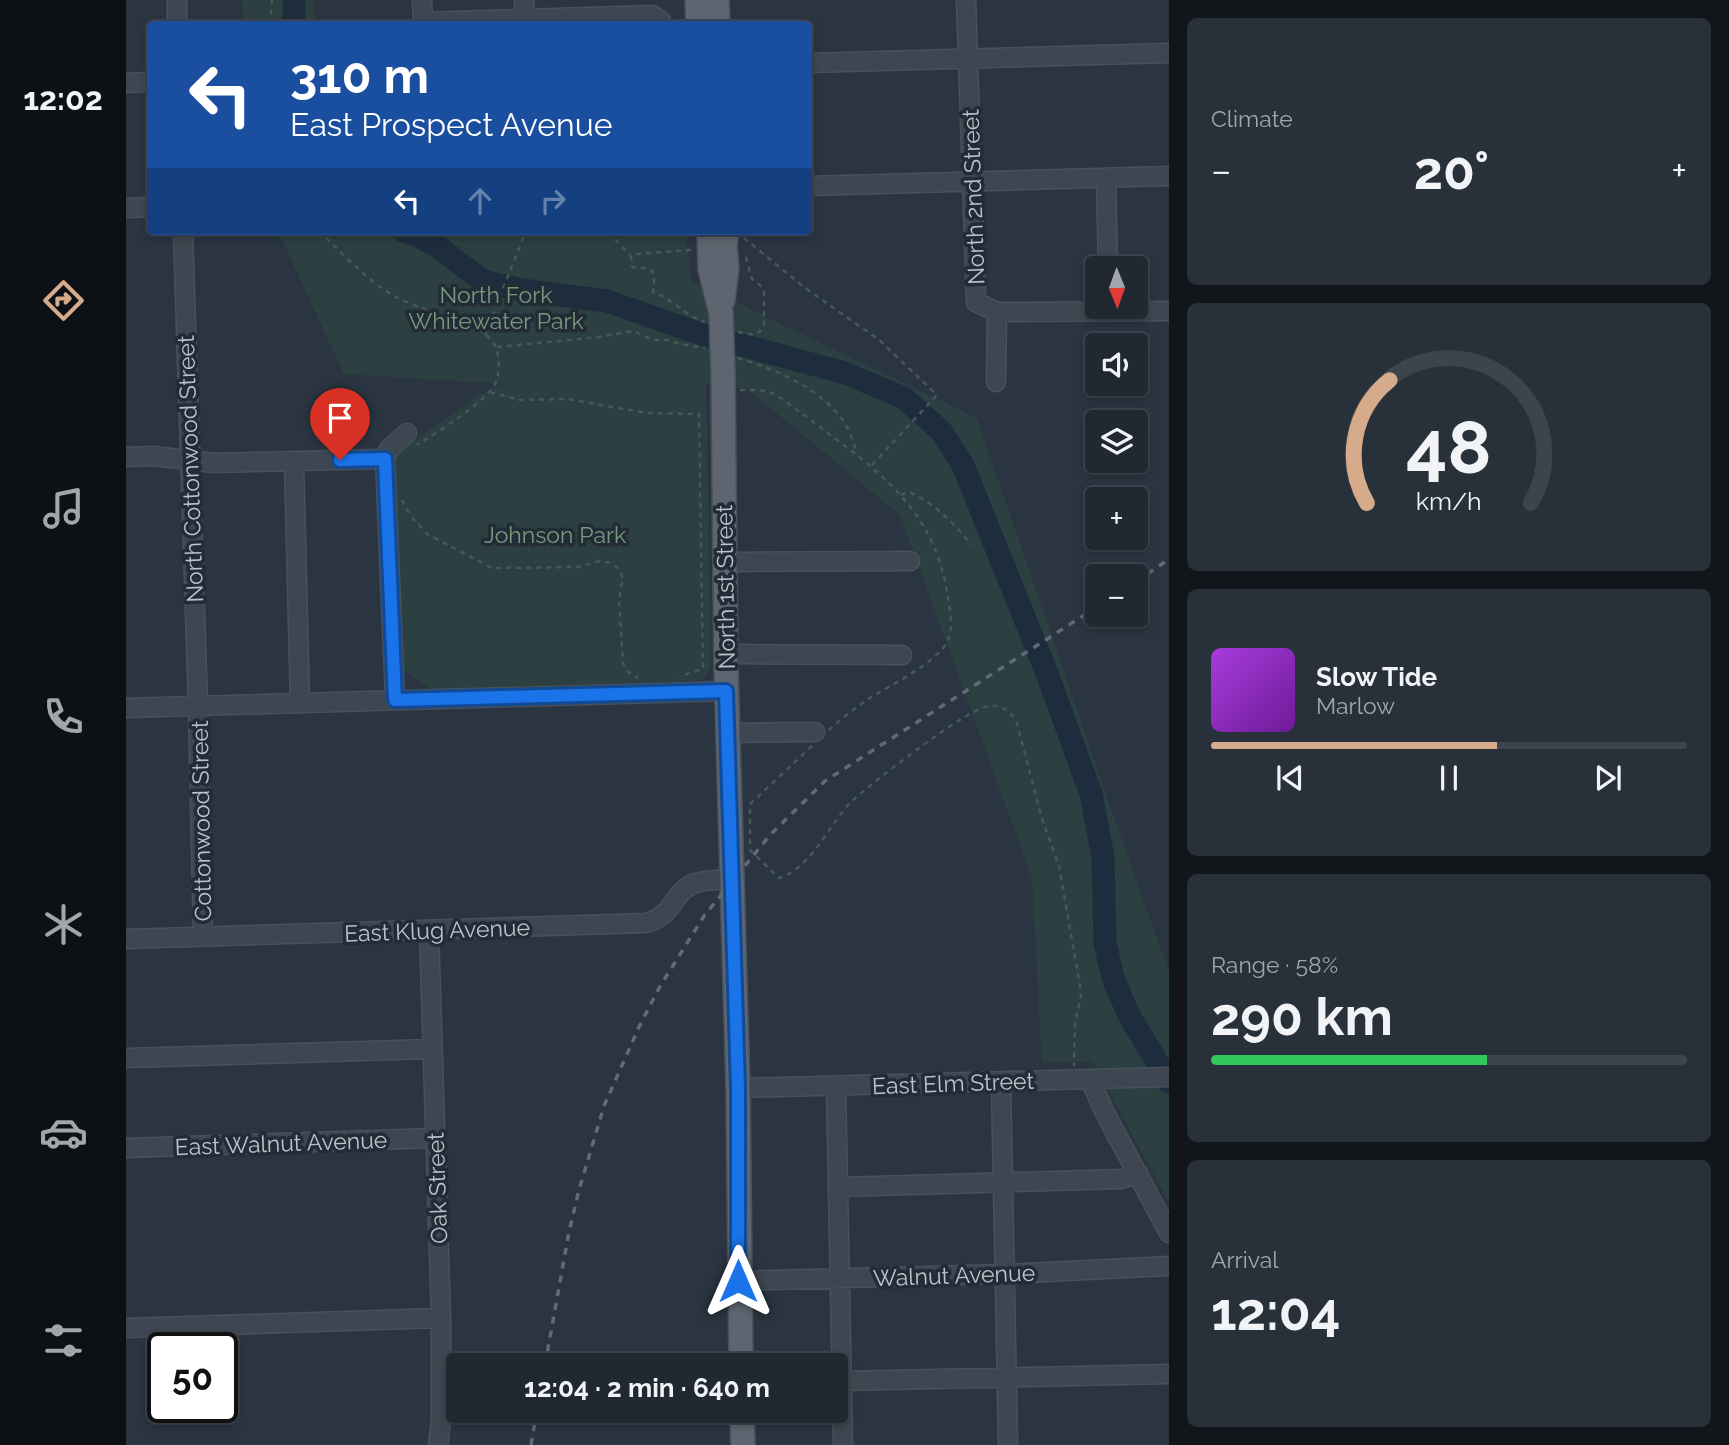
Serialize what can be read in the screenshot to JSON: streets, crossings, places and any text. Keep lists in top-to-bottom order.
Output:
{
  "streets": {
    "main road": ["North 1st Street"],
    "street": [
      "North 2nd Street",
      "North Cottonwood Street",
      "Cottonwood Street",
      "East Klug Avenue",
      "East Elm Street",
      "East Walnut Avenue",
      "Oak Street",
      "Walnut Avenue"
    ]
  },
  "crossings": [
    ["North Cottonwood Street", "Cottonwood Street"],
    ["North 1st Street", "East Klug Avenue"],
    ["North 1st Street", "East Elm Street"],
    ["North 1st Street", "Walnut Avenue"],
    ["Cottonwood Street", "East Klug Avenue"],
    ["East Klug Avenue", "Oak Street"],
    ["East Walnut Avenue", "Oak Street"]
  ],
  "parks": ["North Fork Whitewater Park", "Johnson Park"],
  "north": "bottom",
  "page": {
    "tabs": "12:02",
    "tile": [
      "Climate",
      ["Range · 58%", "290 km"],
      ["Arrival", "12:04"]
    ],
    "turn": ["310 m", "East Prospect Avenue"],
    "heat": ["−", "20°", "+"],
    "map_buttons": ["+", "−"],
    "song": ["Slow Tide", "Marlow"],
    "limit": "50",
    "trip": "12:04 · 2 min · 640 m",
    "gauge": ["48", "km/h"]
  }
}
